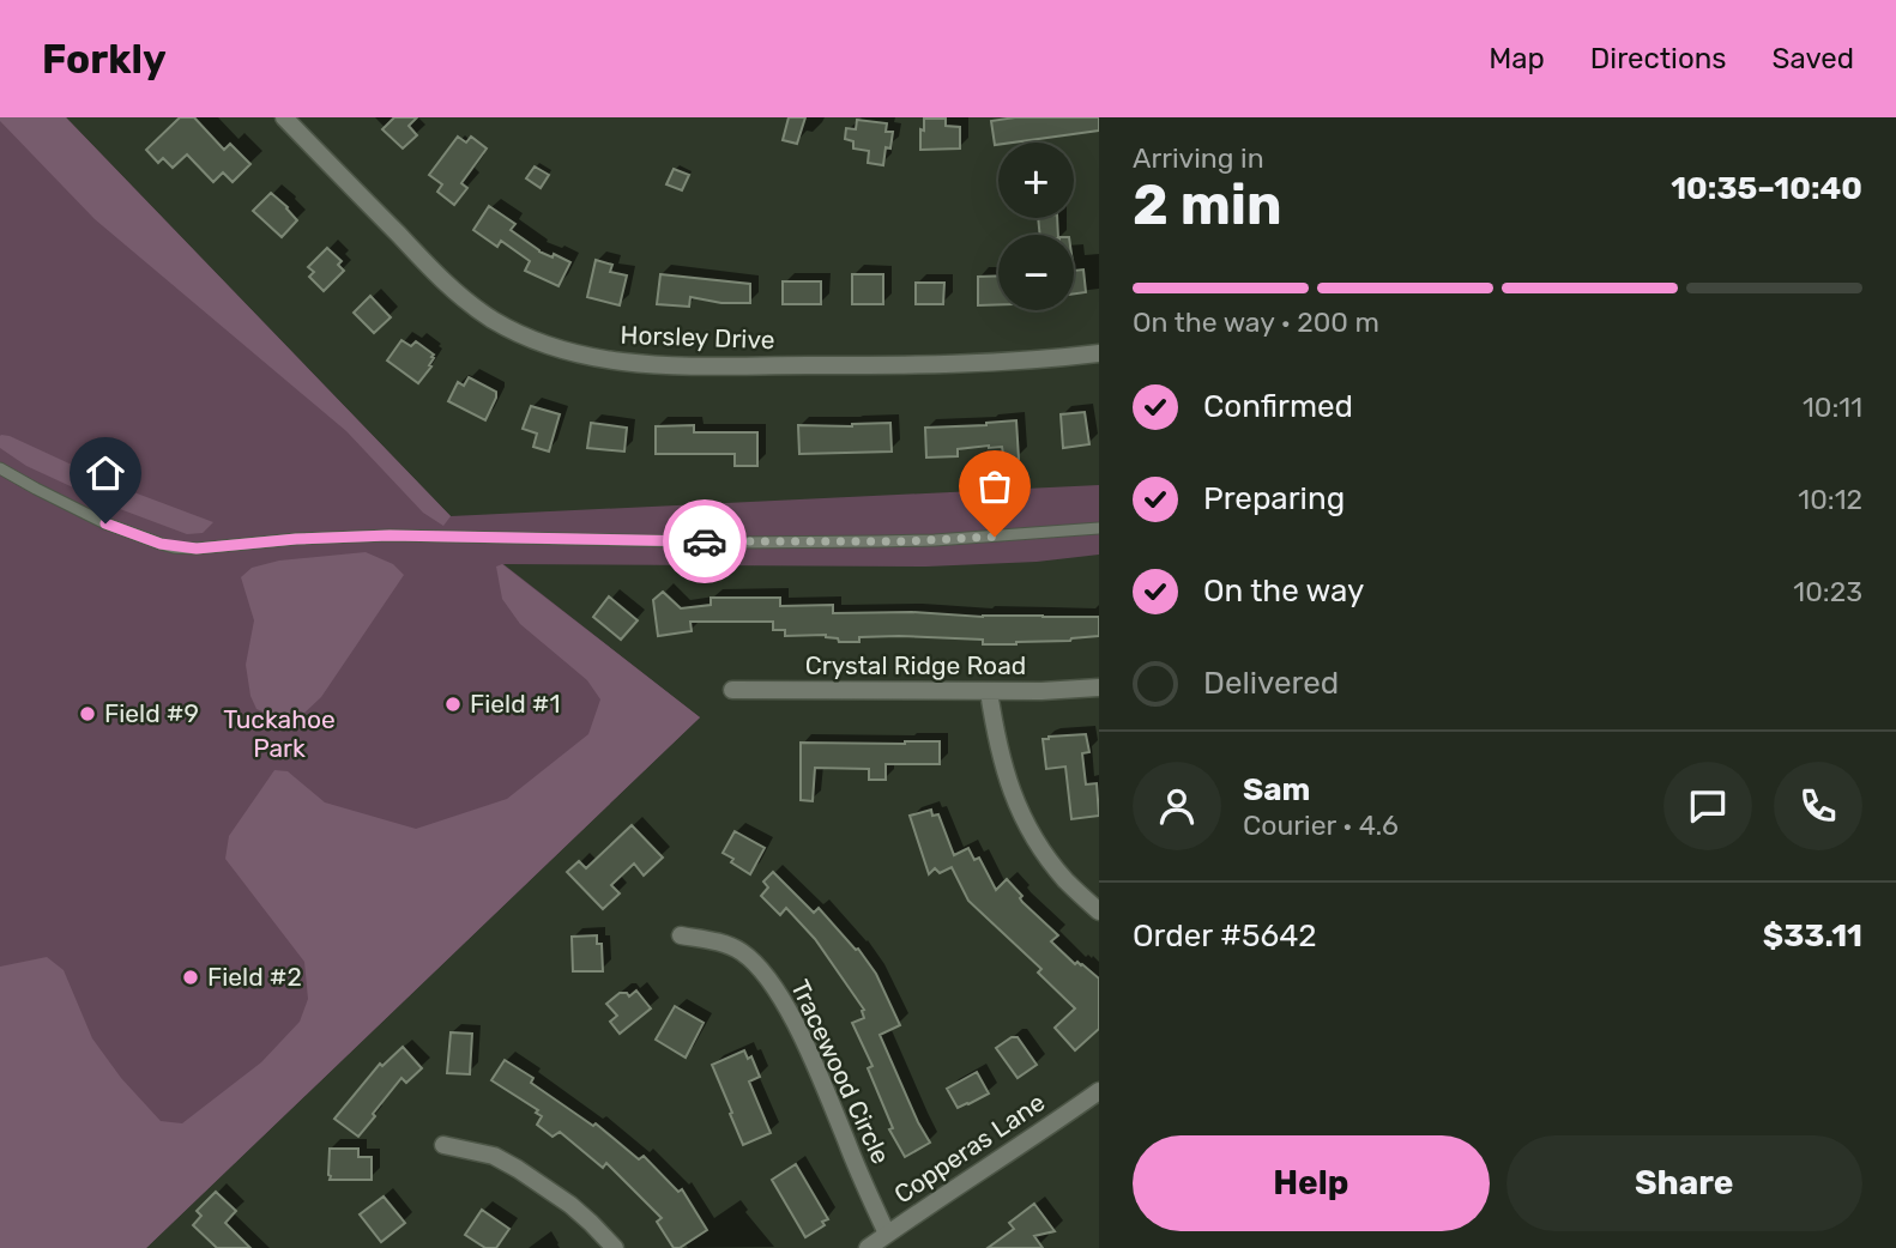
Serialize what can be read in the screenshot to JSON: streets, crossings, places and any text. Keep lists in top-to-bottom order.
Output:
{
  "streets": {
    "street": [
      "Horsley Drive",
      "Crystal Ridge Road",
      "Tracewood Circle",
      "Copperas Lane"
    ]
  },
  "crossings": [
    ["Tracewood Circle", "Copperas Lane"]
  ],
  "parks": ["Tuckahoe Park"],
  "places": ["Field #1", "Field #9", "Field #2"],
  "page": {
    "header": "Forkly",
    "nav": ["Map", "Directions", "Saved"],
    "heading": ["2 min", "Arriving in", "10:35–10:40"],
    "panel": [
      "Sam",
      "Courier · 4.6",
      "Order #5642",
      "$33.11"
    ],
    "map_buttons": ["+", "−"],
    "bar": "On the way · 200 m",
    "list": [
      ["Confirmed", "10:11"],
      ["Preparing", "10:12"],
      ["On the way", "10:23"],
      "Delivered"
    ],
    "buttons": ["Help", "Share"]
  }
}
